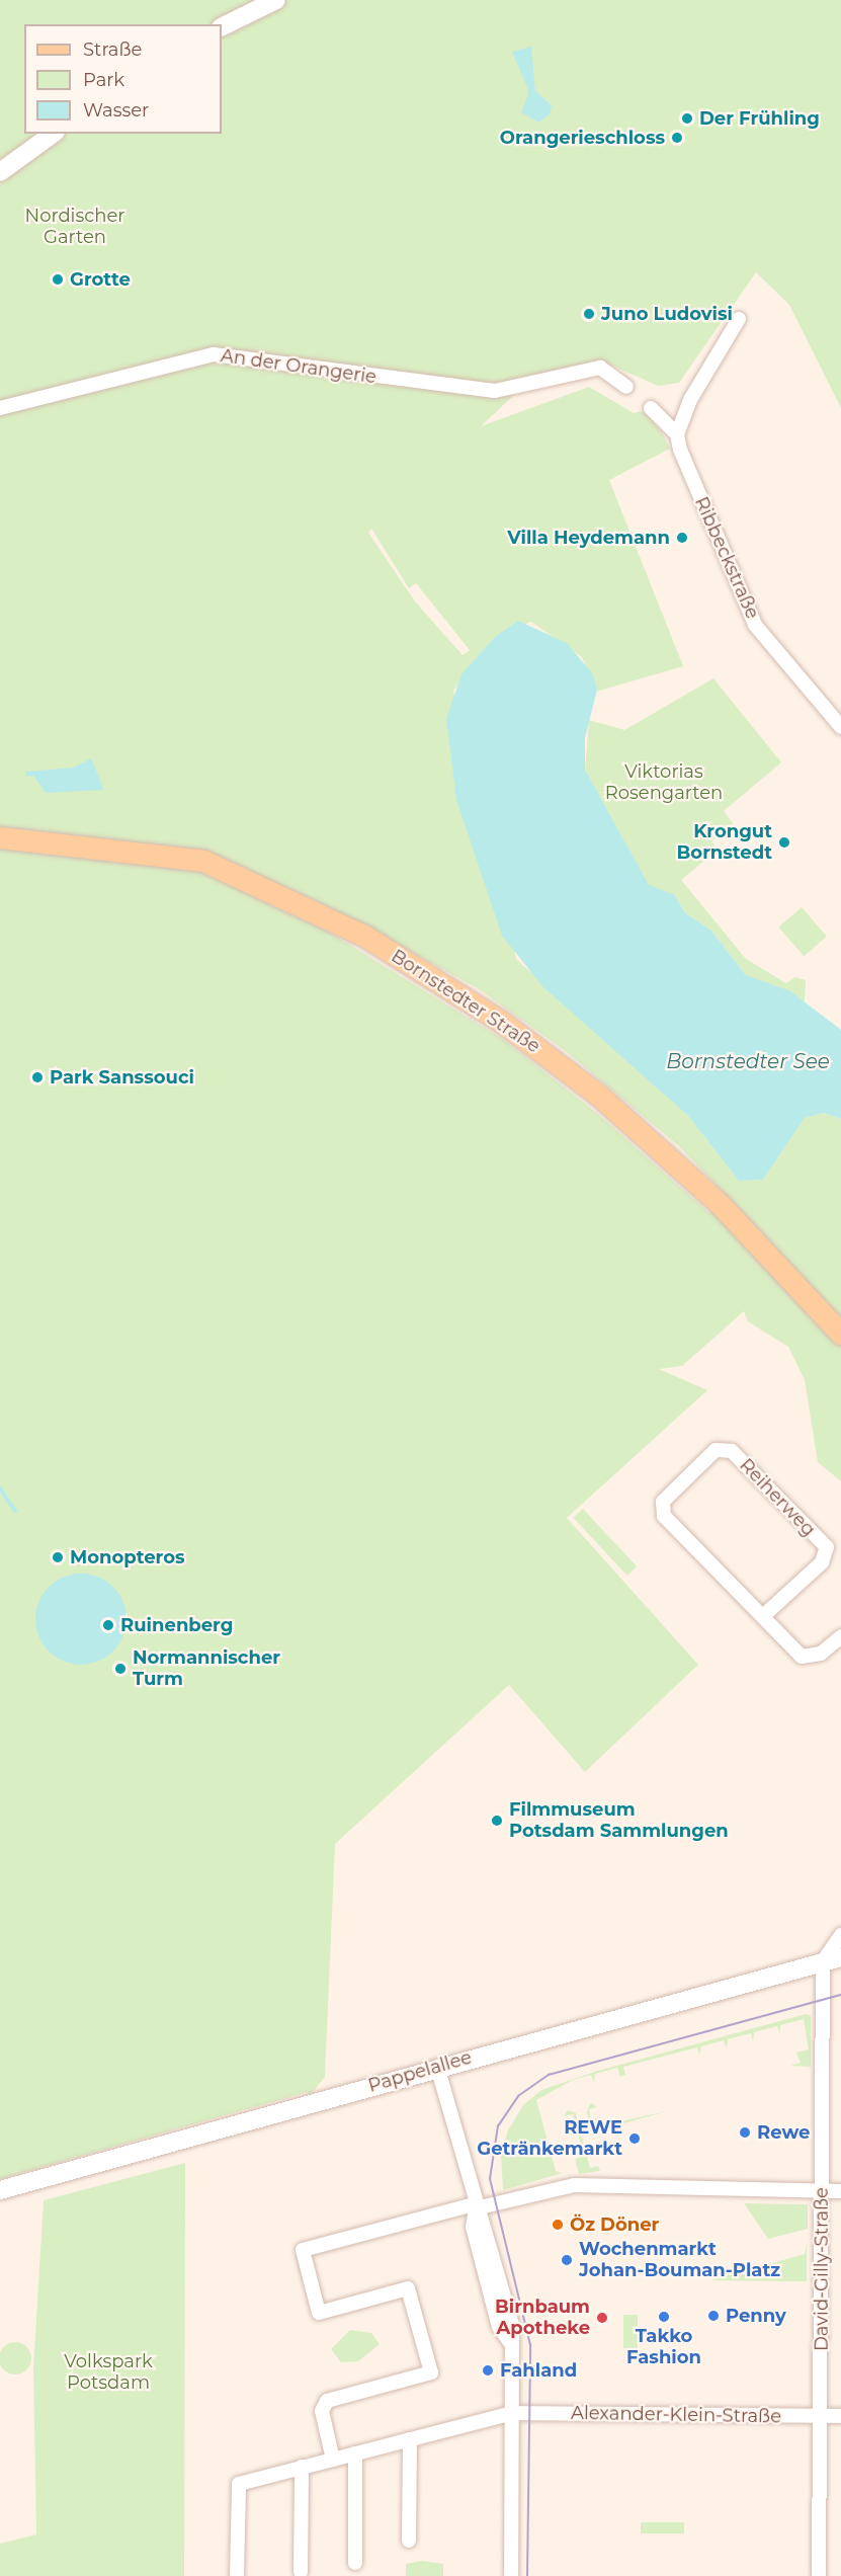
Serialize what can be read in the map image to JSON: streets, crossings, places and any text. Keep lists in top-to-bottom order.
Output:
{
  "streets": {
    "main road": ["Bornstedter Straße"],
    "street": [
      "An der Orangerie",
      "Ribbeckstraße",
      "Reiherweg",
      "Pappelallee",
      "David-Gilly-Straße",
      "Alexander-Klein-Straße"
    ]
  },
  "crossings": [
    ["Pappelallee", "David-Gilly-Straße"],
    ["David-Gilly-Straße", "Alexander-Klein-Straße"]
  ],
  "water": ["Bornstedter See"],
  "parks": ["Nordischer Garten", "Viktorias Rosengarten", "Volkspark Potsdam"],
  "places": [
    "Der Frühling",
    "Orangerieschloss",
    "Grotte",
    "Juno Ludovisi",
    "Villa Heydemann",
    "Krongut Bornstedt",
    "Park Sanssouci",
    "Monopteros",
    "Ruinenberg",
    "Normannischer Turm",
    "Filmmuseum Potsdam Sammlungen",
    "Rewe",
    "REWE Getränkemarkt",
    "Öz Döner",
    "Wochenmarkt Johan-Bouman-Platz",
    "Penny",
    "Takko Fashion",
    "Birnbaum Apotheke",
    "Fahland"
  ],
  "legend": ["Straße", "Park", "Wasser"]
}
